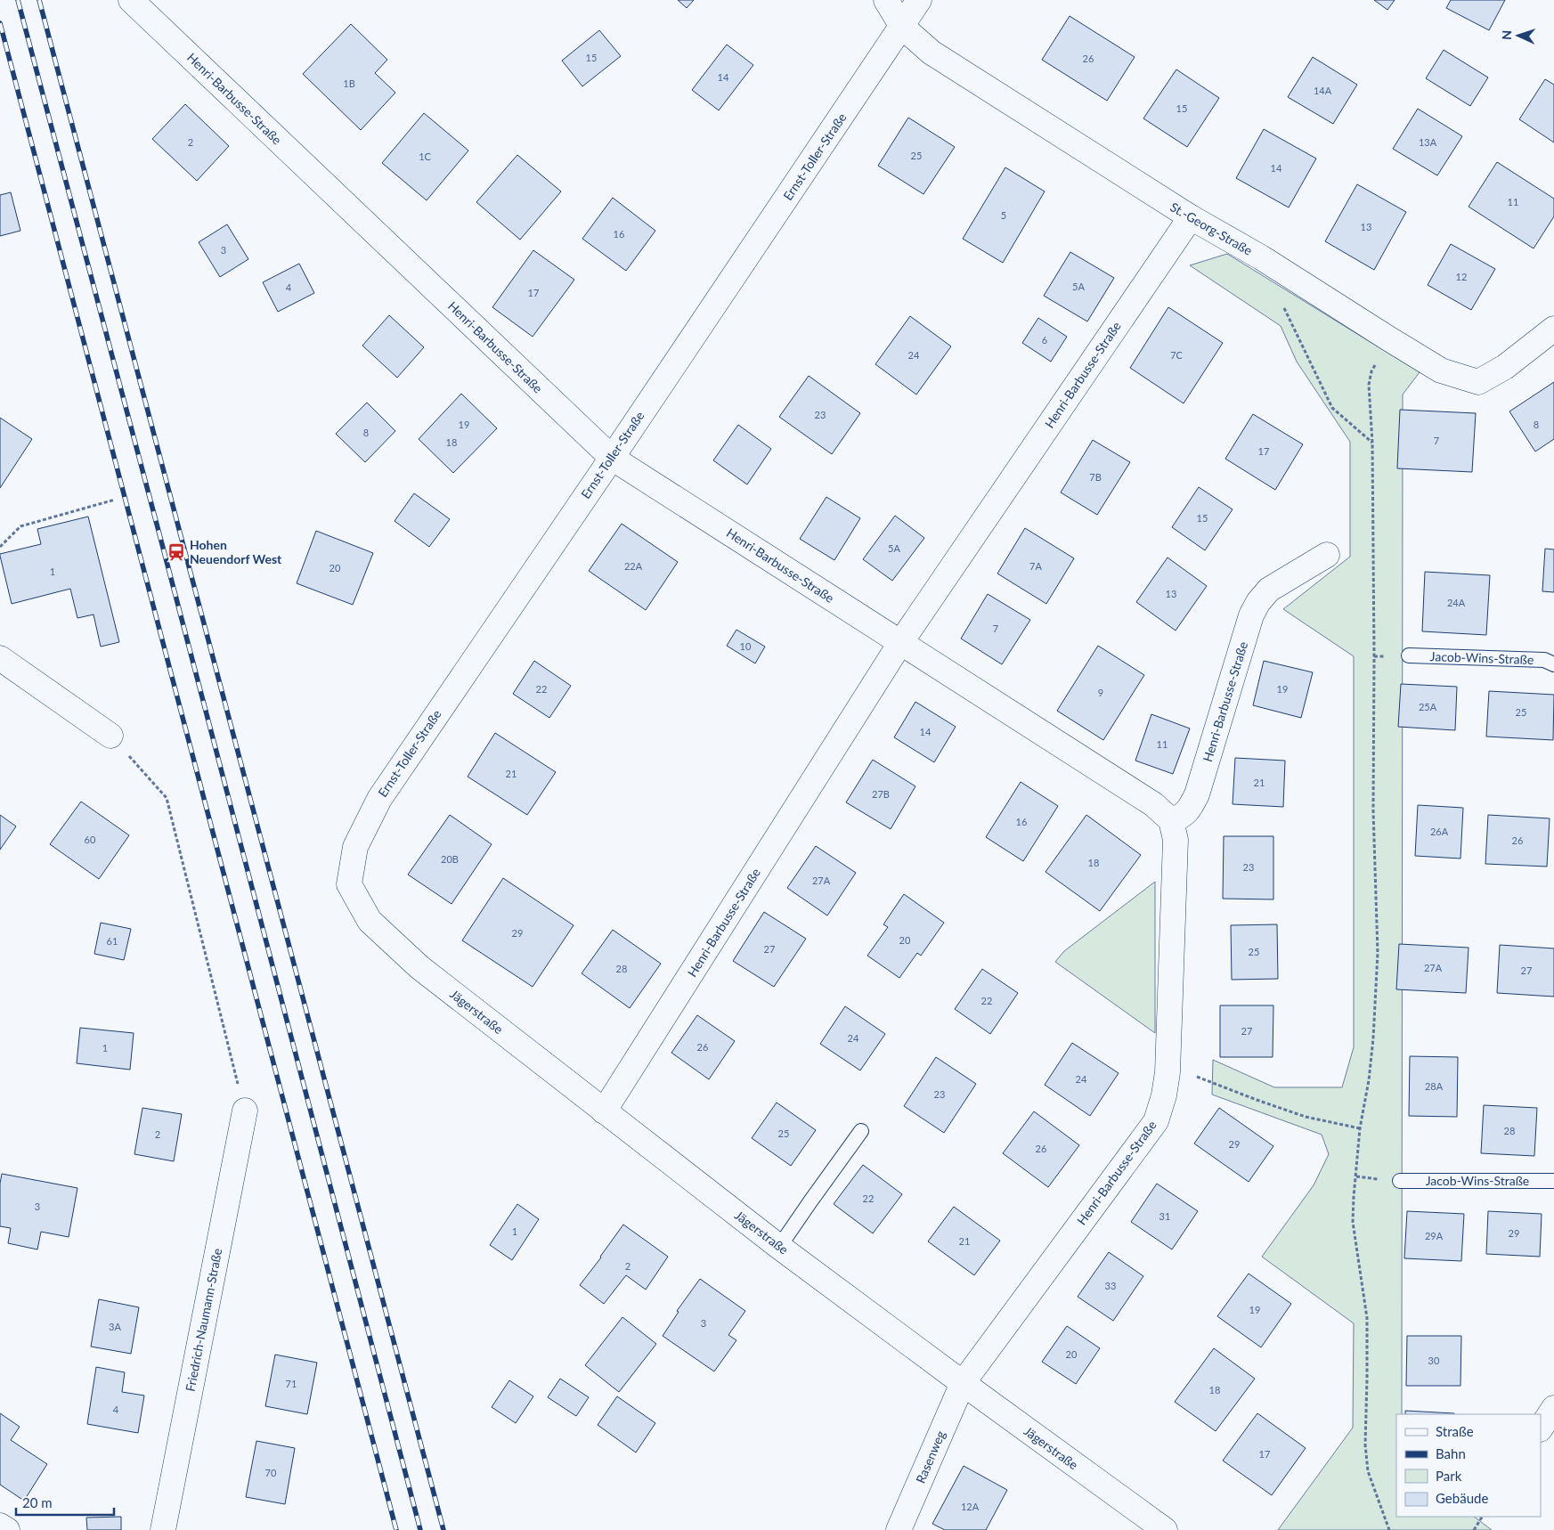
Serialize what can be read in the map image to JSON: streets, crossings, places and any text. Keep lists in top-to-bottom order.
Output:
{
  "streets": {
    "street": [
      "Henri-Barbusse-Straße",
      "Ernst-Toller-Straße",
      "St.-Georg-Straße",
      "Jägerstraße",
      "Friedrich-Naumann-Straße",
      "Rasenweg"
    ],
    "lane": ["Jacob-Wins-Straße"]
  },
  "crossings": [
    ["Henri-Barbusse-Straße", "Ernst-Toller-Straße"],
    ["Henri-Barbusse-Straße", "St.-Georg-Straße"],
    ["Henri-Barbusse-Straße", "Jägerstraße"],
    ["Henri-Barbusse-Straße", "Rasenweg"],
    ["Ernst-Toller-Straße", "St.-Georg-Straße"],
    ["Ernst-Toller-Straße", "Jägerstraße"],
    ["Jägerstraße", "Rasenweg"]
  ],
  "places": {
    "station": ["Hohen Neuendorf West"]
  },
  "house_numbers": [
    "15",
    "26",
    "14",
    "1B",
    "14A",
    "15",
    "2",
    "13A",
    "25",
    "1C",
    "14",
    "11",
    "5",
    "13",
    "16",
    "3",
    "12",
    "5A",
    "4",
    "17",
    "6",
    "24",
    "7C",
    "23",
    "19",
    "8",
    "8",
    "7",
    "18",
    "17",
    "7B",
    "15",
    "5A",
    "22A",
    "7A",
    "20",
    "1",
    "13",
    "24A",
    "7",
    "10",
    "22",
    "19",
    "9",
    "25A",
    "25",
    "14",
    "11",
    "21",
    "21",
    "27B",
    "16",
    "26A",
    "60",
    "26",
    "20B",
    "18",
    "23",
    "27A",
    "29",
    "20",
    "61",
    "27",
    "25",
    "27A",
    "28",
    "27",
    "22",
    "27",
    "24",
    "26",
    "1",
    "24",
    "28A",
    "23",
    "28",
    "25",
    "2",
    "29",
    "26",
    "22",
    "3",
    "31",
    "1",
    "29",
    "29A",
    "21",
    "2",
    "33",
    "19",
    "3",
    "3A",
    "20",
    "30",
    "71",
    "18",
    "4",
    "17",
    "70",
    "12A"
  ],
  "legend": [
    "Straße",
    "Bahn",
    "Park",
    "Gebäude"
  ],
  "scale_bar": "20 m",
  "north": "left"
}
